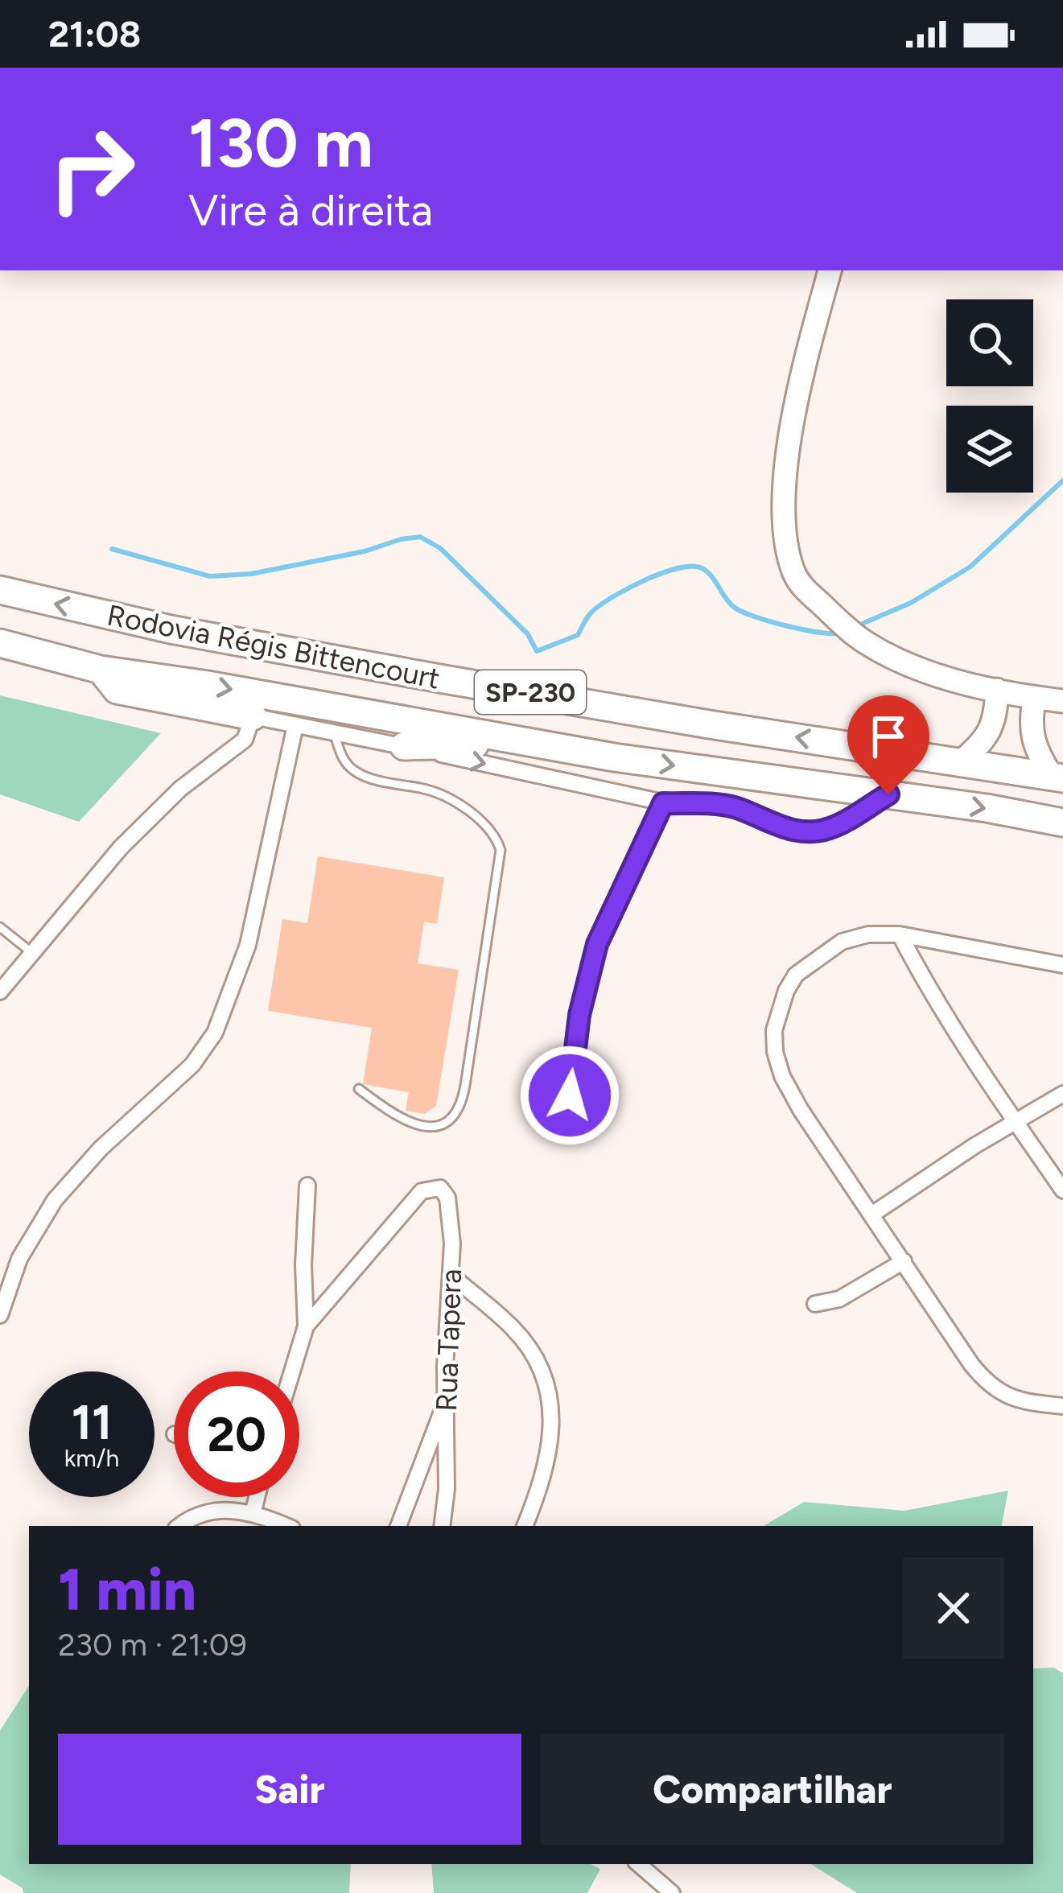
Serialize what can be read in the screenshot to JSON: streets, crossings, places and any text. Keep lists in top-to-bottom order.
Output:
{
  "streets": {
    "highway": ["Rodovia Régis Bittencourt", "SP-230"],
    "street": ["Rua Tapera"]
  },
  "page": {
    "status": "21:08",
    "turn": ["130 m", "Vire à direita"],
    "speed": "11 km/h",
    "limit": "20",
    "heading": ["1 min", "230 m · 21:09"],
    "buttons": ["Sair", "Compartilhar"]
  }
}
